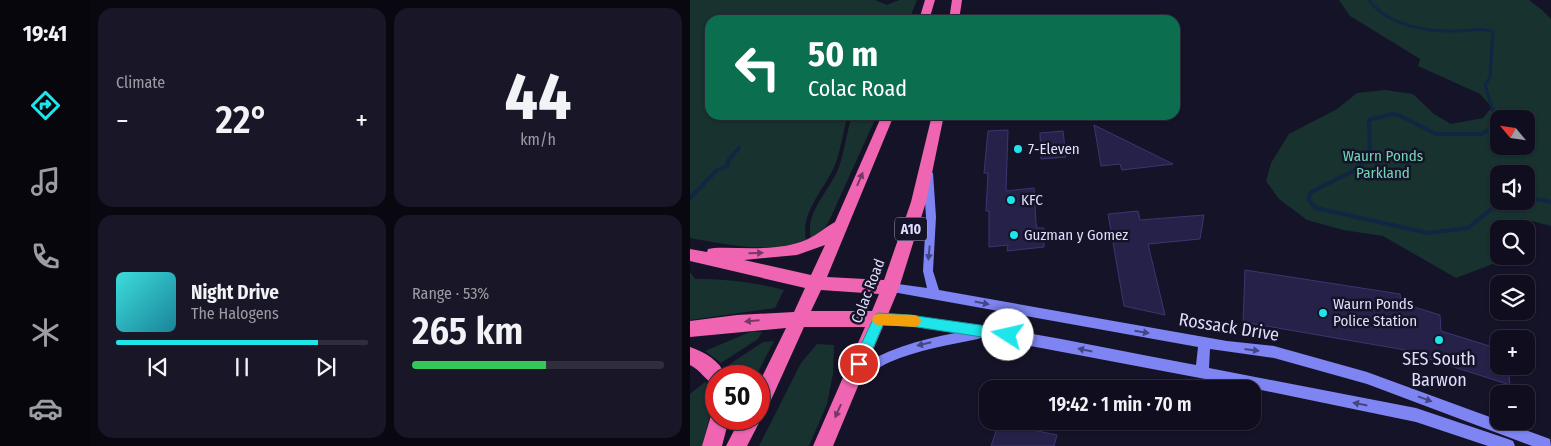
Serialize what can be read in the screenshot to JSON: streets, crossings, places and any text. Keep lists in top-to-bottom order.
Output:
{
  "streets": {
    "highway": ["A10", "Colac Road"],
    "main road": ["Rossack Drive"]
  },
  "crossings": [
    ["Colac Road", "Rossack Drive"]
  ],
  "parks": ["Waurn Ponds Parkland"],
  "places": [
    "7-Eleven",
    "KFC",
    "Guzman y Gomez",
    "Waurn Ponds Police Station",
    "SES South Barwon"
  ],
  "north": "top left",
  "page": {
    "tabs": "19:41",
    "tile": [
      "Climate",
      ["44", "km/h"],
      ["Range · 53%", "265 km"]
    ],
    "turn": ["50 m", "Colac Road"],
    "heat": ["−", "22°", "+"],
    "map_buttons": ["+", "−"],
    "song": ["Night Drive", "The Halogens"],
    "limit": "50",
    "trip": "19:42 · 1 min · 70 m"
  }
}
